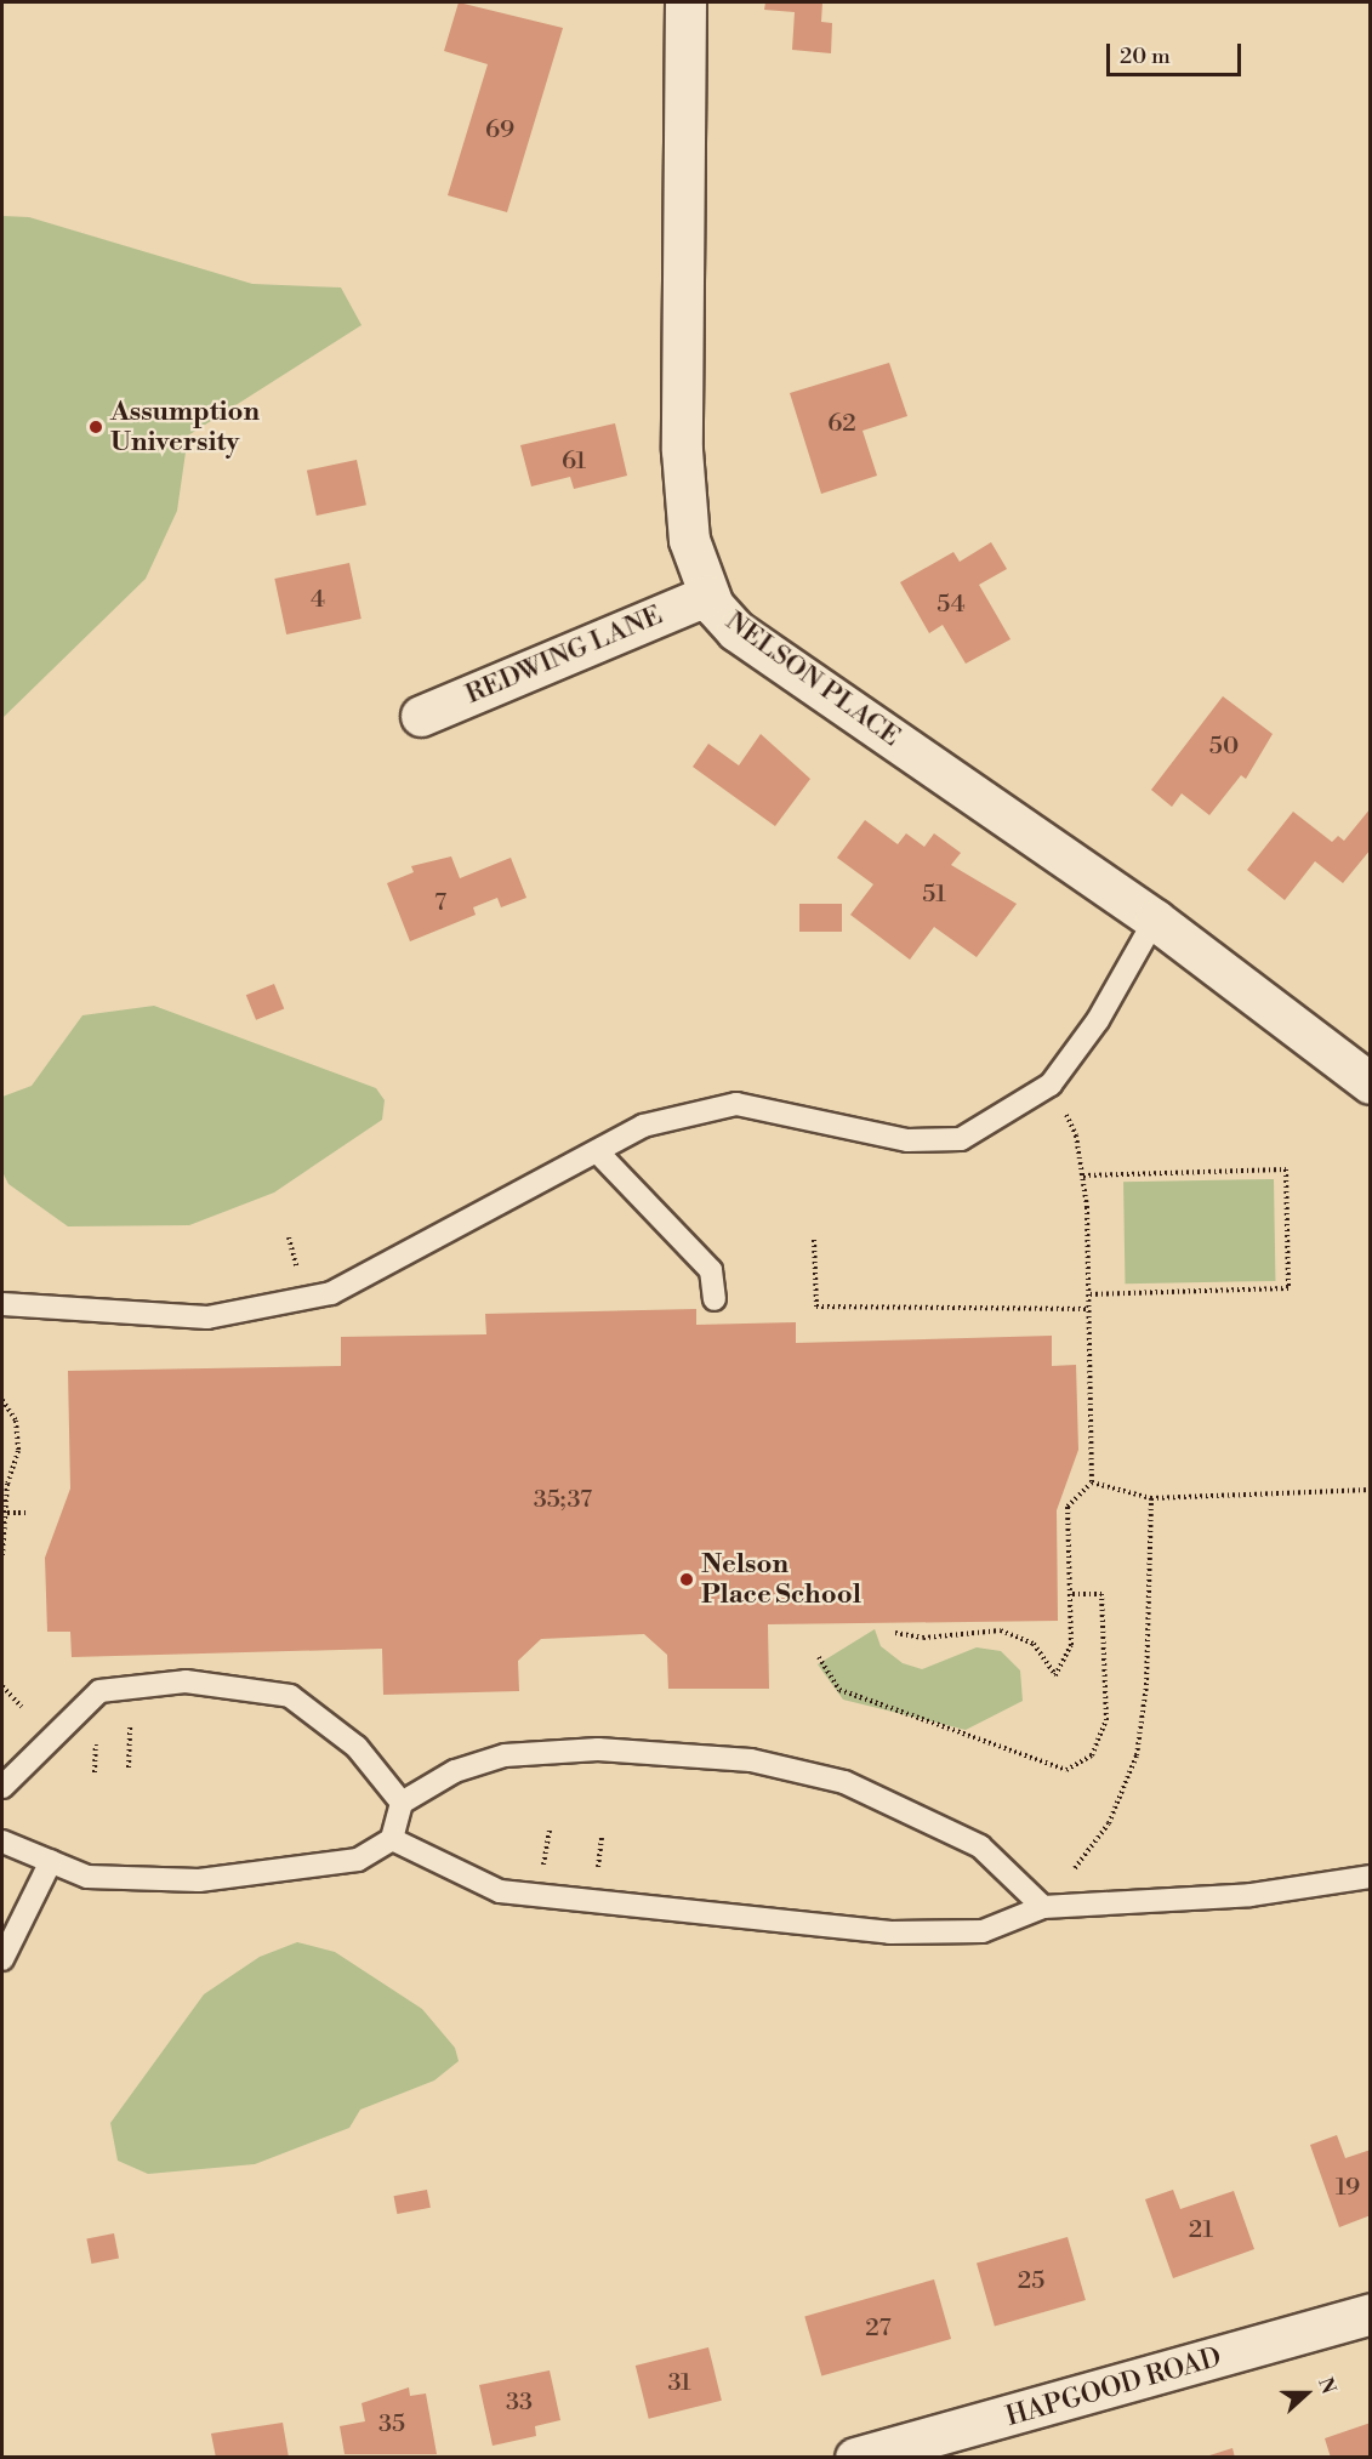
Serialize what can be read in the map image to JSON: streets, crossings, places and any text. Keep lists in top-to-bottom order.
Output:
{
  "streets": {
    "street": ["REDWING LANE", "NELSON PLACE", "HAPGOOD ROAD"]
  },
  "crossings": [
    ["REDWING LANE", "NELSON PLACE"]
  ],
  "places": ["Assumption University", "Nelson Place School"],
  "house_numbers": [
    "69",
    "62",
    "61",
    "4",
    "54",
    "50",
    "51",
    "7",
    "35;37",
    "19",
    "21",
    "25",
    "27",
    "31",
    "33",
    "35"
  ],
  "scale_bar": "20 m",
  "north": "right"
}
